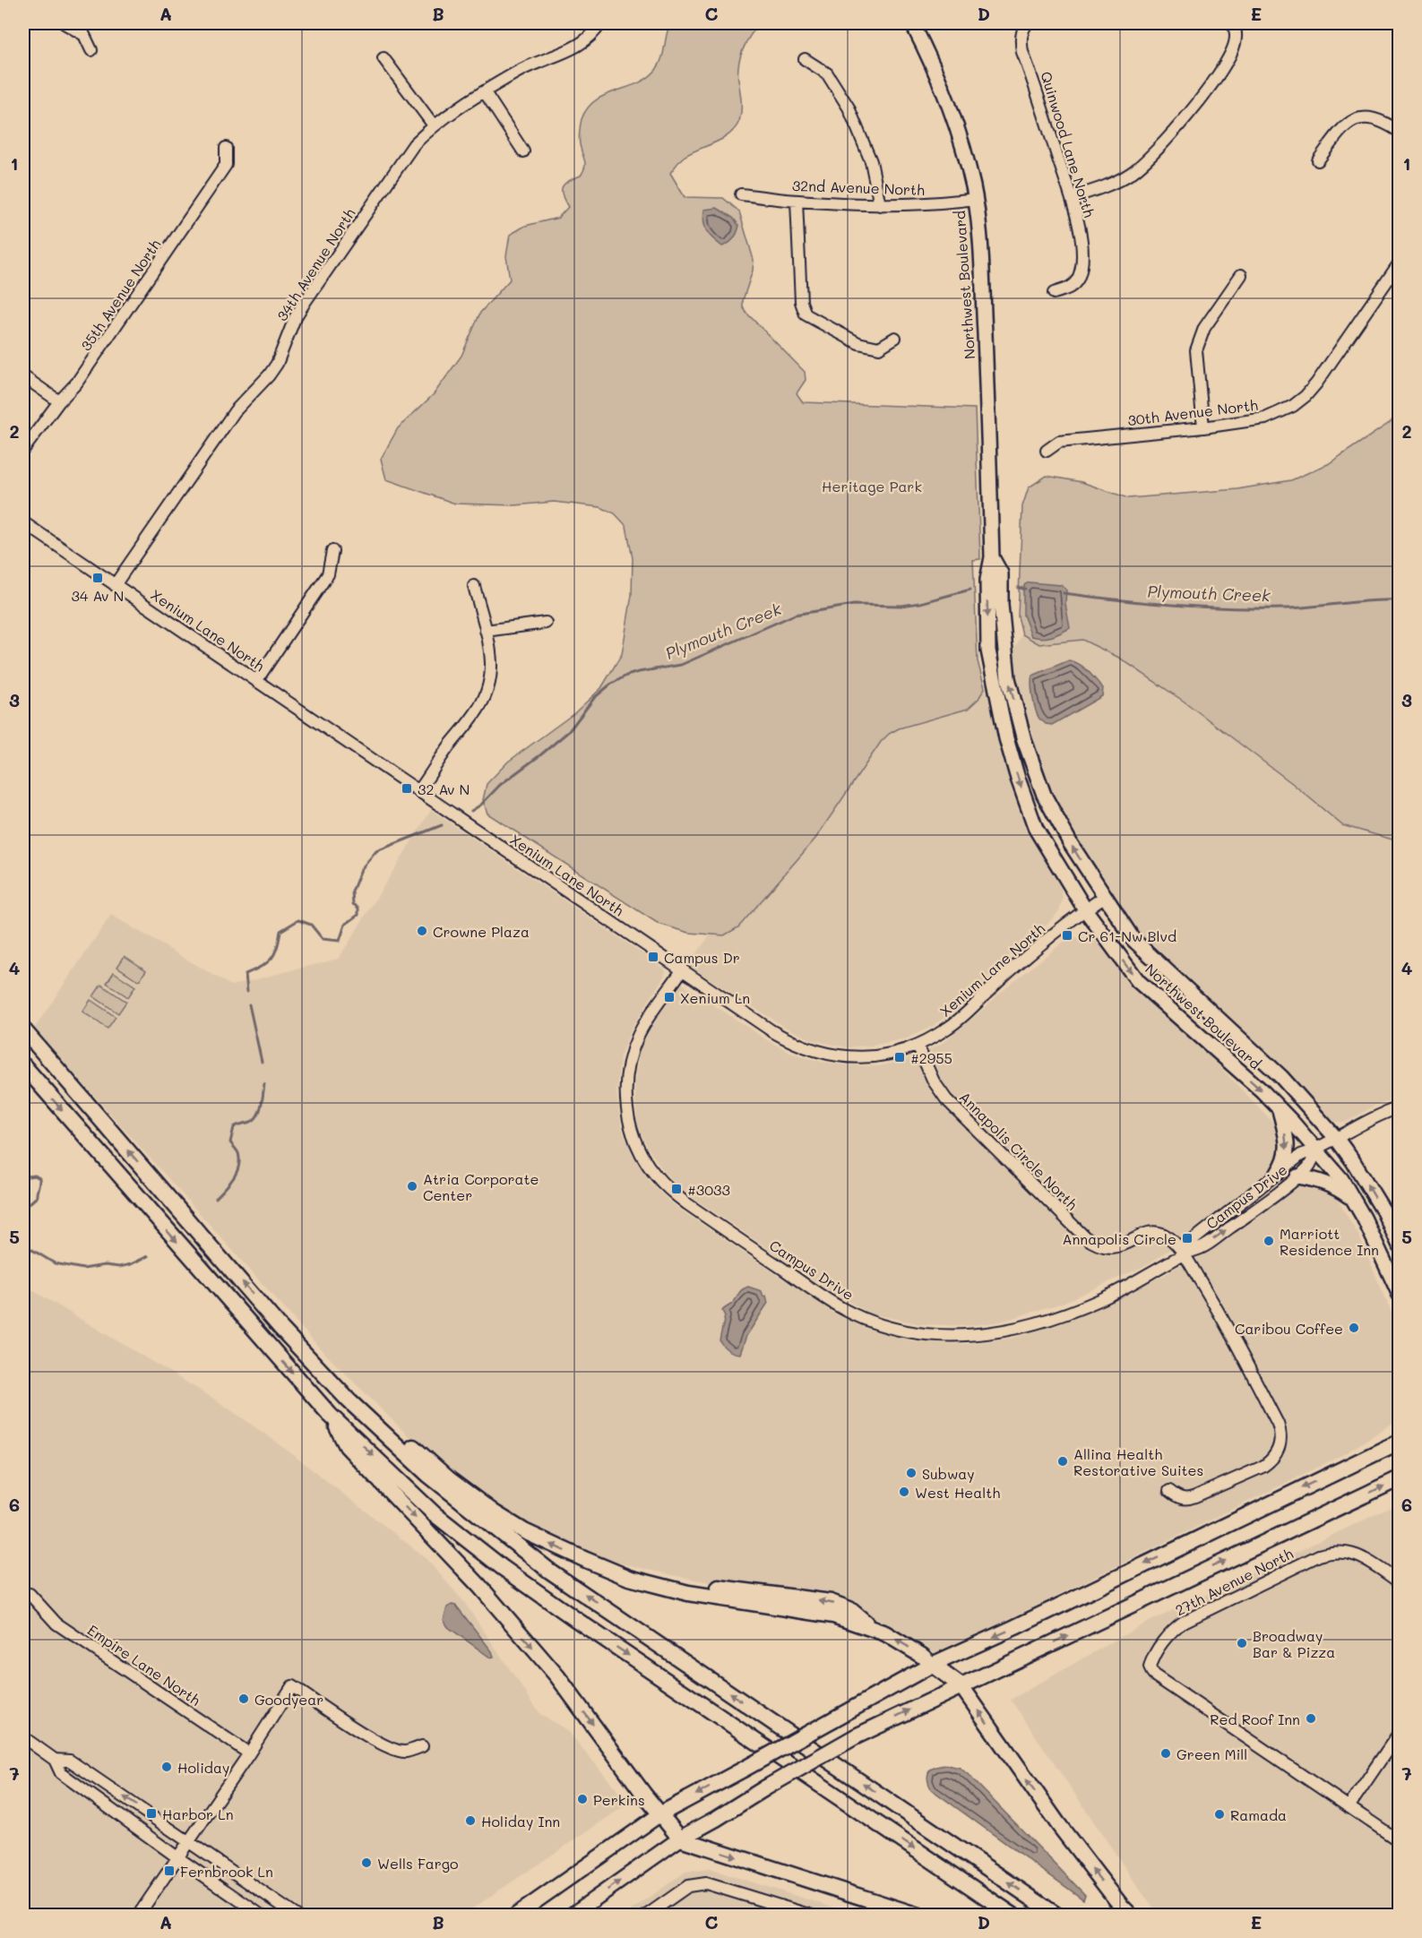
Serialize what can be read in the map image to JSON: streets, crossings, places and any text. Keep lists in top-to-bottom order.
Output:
{
  "streets": {
    "main road": ["Northwest Boulevard"],
    "street": [
      "Quinwood Lane North",
      "32nd Avenue North",
      "34th Avenue North",
      "35th Avenue North",
      "30th Avenue North",
      "Xenium Lane North",
      "Annapolis Circle North",
      "Campus Drive",
      "27th Avenue North",
      "Empire Lane North"
    ]
  },
  "crossings": [
    ["32nd Avenue North", "Northwest Boulevard"],
    ["34th Avenue North", "Xenium Lane North"],
    ["Northwest Boulevard", "Xenium Lane North"],
    ["Northwest Boulevard", "Campus Drive"],
    ["Xenium Lane North", "Annapolis Circle North"],
    ["Xenium Lane North", "Campus Drive"],
    ["Annapolis Circle North", "Campus Drive"]
  ],
  "water": ["Plymouth Creek"],
  "parks": ["Heritage Park"],
  "places": {
    "transit": [
      "34 Av N",
      "32 Av N",
      "Cr 61-Nw Blvd",
      "Campus Dr",
      "Xenium Ln",
      "#2955",
      "#3033",
      "Annapolis Circle",
      "Harbor Ln",
      "Fernbrook Ln"
    ],
    "other": [
      "Crowne Plaza",
      "Atria Corporate Center",
      "Marriott Residence Inn",
      "Caribou Coffee",
      "Allina Health Restorative Suites",
      "Subway",
      "West Health",
      "Broadway Bar & Pizza",
      "Goodyear",
      "Red Roof Inn",
      "Green Mill",
      "Holiday",
      "Perkins",
      "Ramada",
      "Holiday Inn",
      "Wells Fargo"
    ]
  },
  "grid": {
    "columns": [
      "A",
      "B",
      "C",
      "D",
      "E"
    ],
    "rows": [
      "1",
      "2",
      "3",
      "4",
      "5",
      "6",
      "7"
    ]
  }
}
